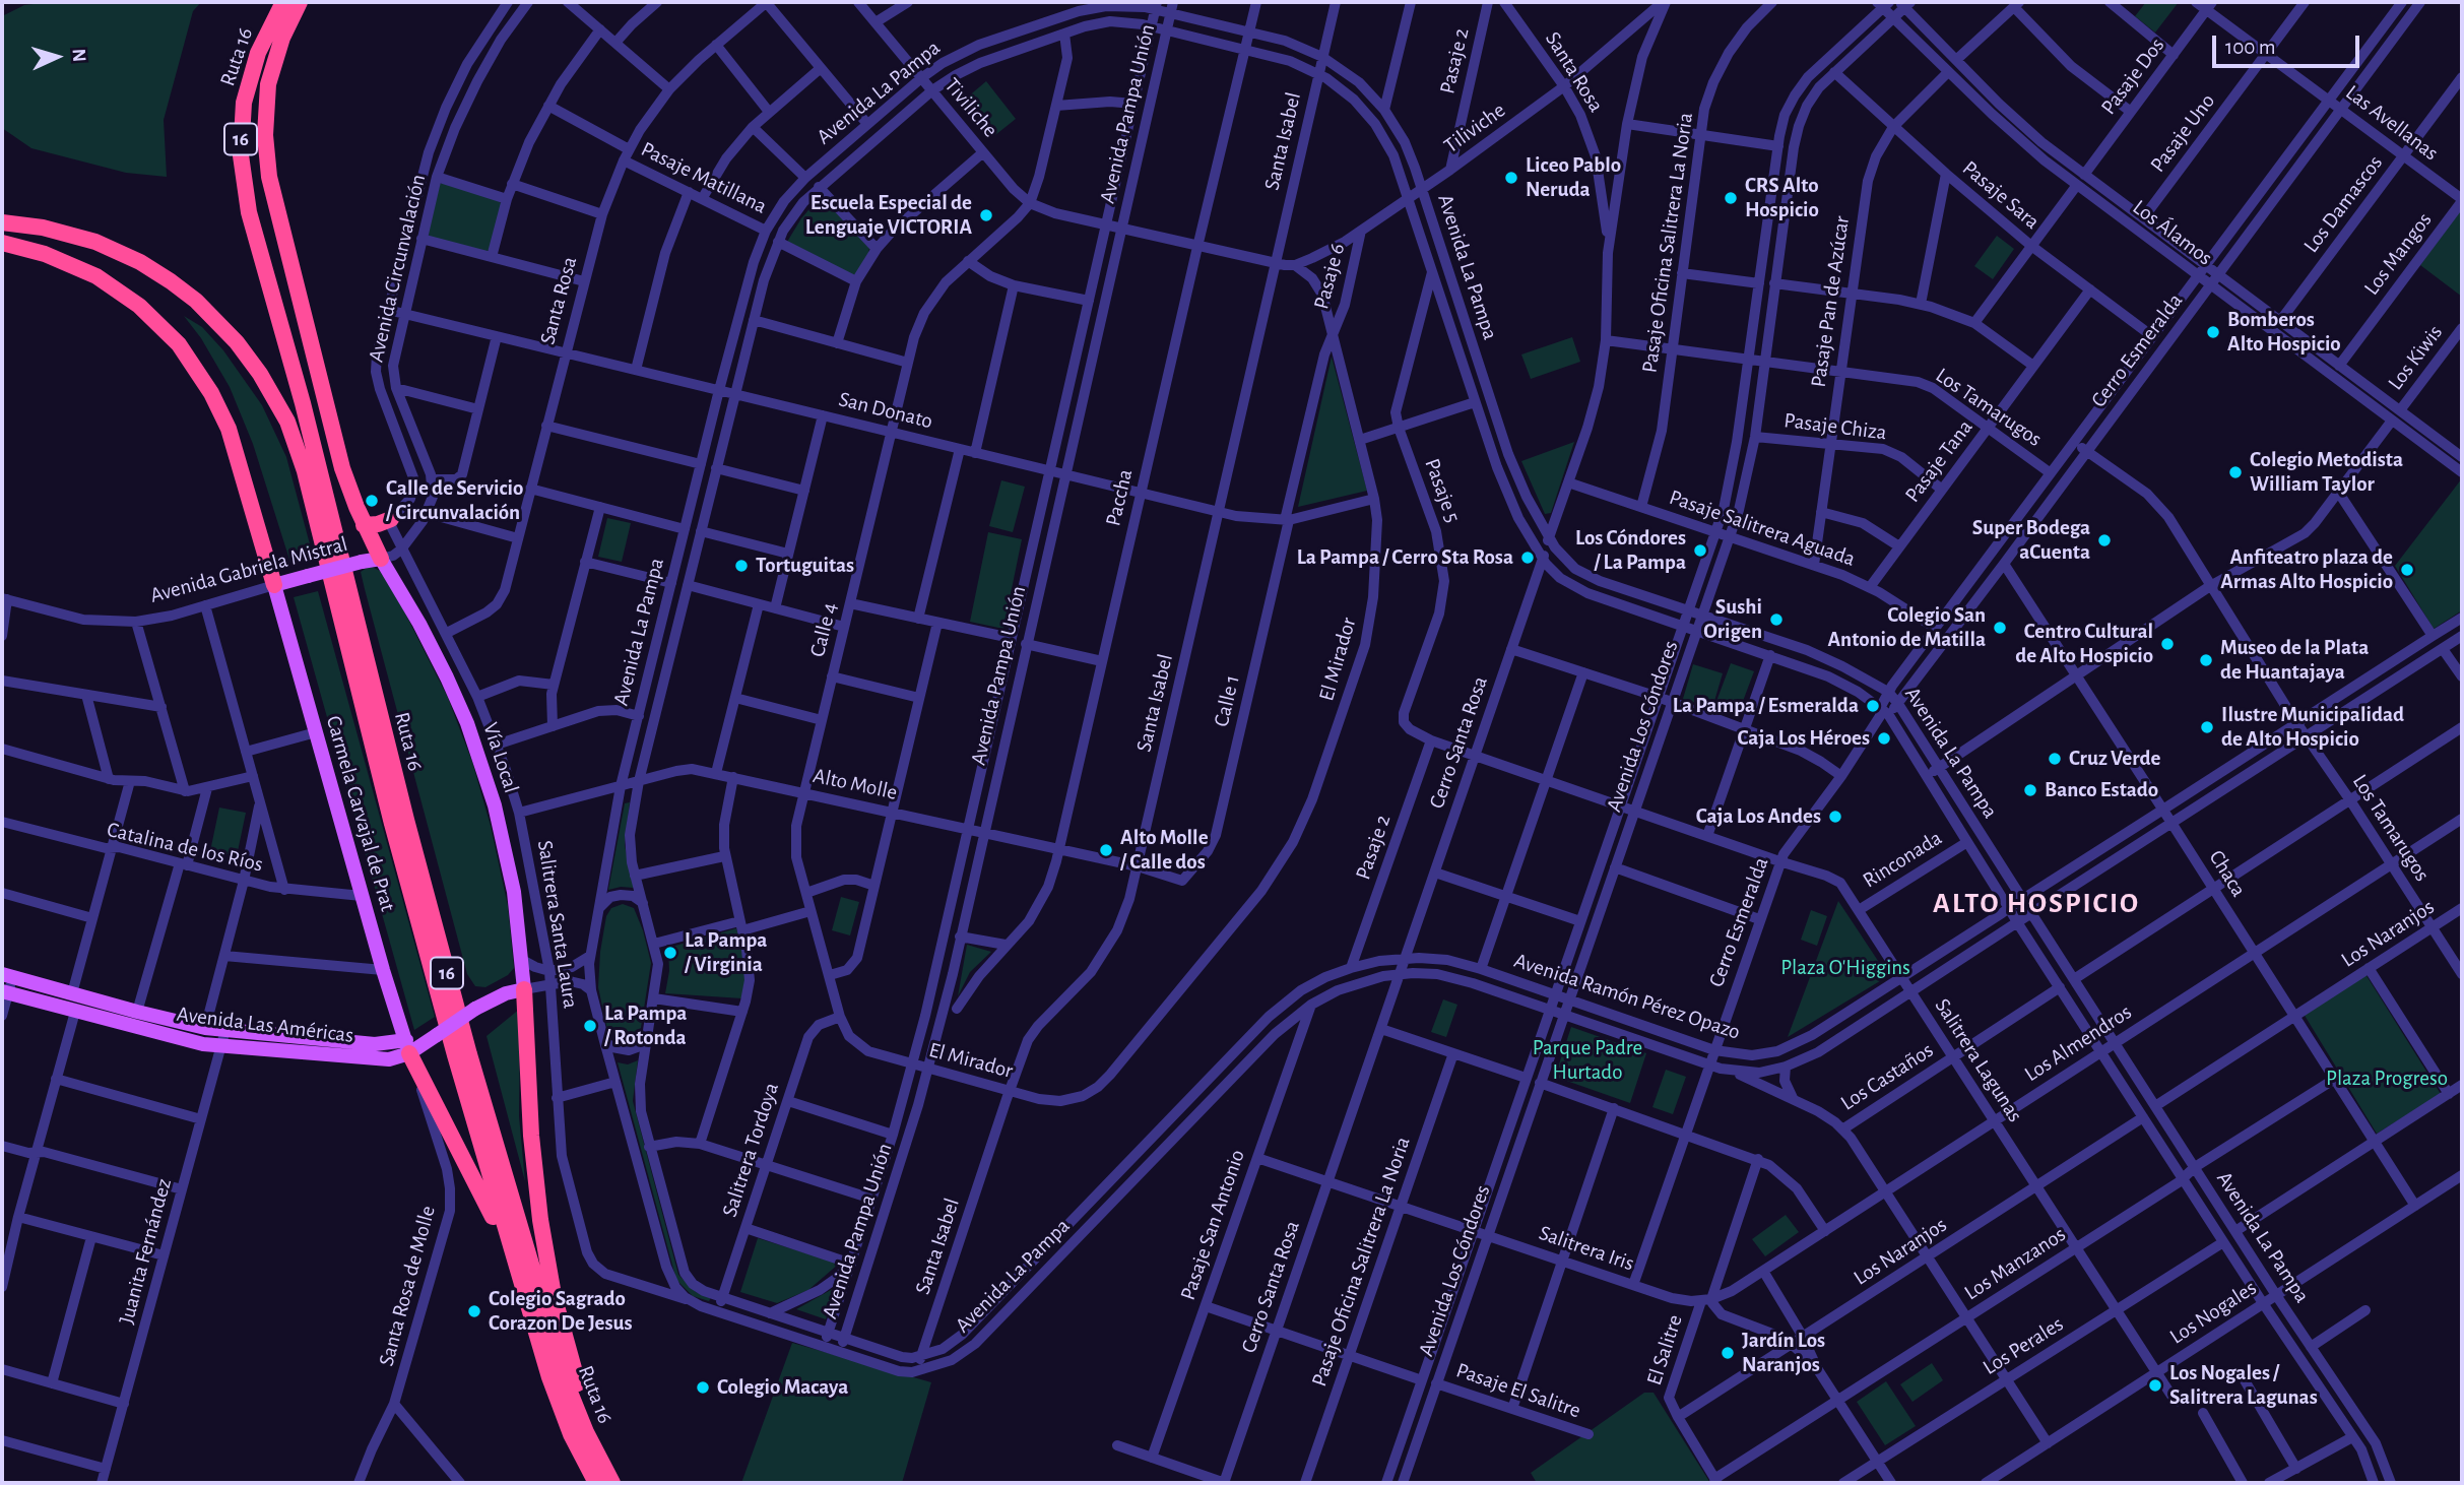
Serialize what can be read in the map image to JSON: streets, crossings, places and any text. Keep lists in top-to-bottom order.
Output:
{
  "streets": {
    "highway": ["Ruta 16", "16"],
    "main road": [
      "Avenida Gabriela Mistral",
      "Vía Local",
      "Carmela Carvajal de Prat",
      "Avenida Las Américas"
    ],
    "street": [
      "Pasaje 2",
      "Santa Rosa",
      "Pasaje Dos",
      "Avenida La Pampa",
      "Tiviliche",
      "Avenida Pampa Unión",
      "Las Avellanas",
      "Tiliviche",
      "Pasaje Uno",
      "Santa Isabel",
      "Pasaje Matillana",
      "Pasaje Sara",
      "Los Damascos",
      "Los Álamos",
      "Pasaje Oficina Salitrera La Noria",
      "Los Mangos",
      "Avenida Circunvalación",
      "Pasaje 6",
      "Pasaje Pan de Azúcar",
      "Cerro Esmeralda",
      "Los Kiwis",
      "Los Tamarugos",
      "San Donato",
      "Pasaje Chiza",
      "Pasaje Tana",
      "Pasaje 5",
      "Paccha",
      "Pasaje Salitrera Aguada",
      "Calle 4",
      "El Mirador",
      "Calle 1",
      "Avenida Los Cóndores",
      "Cerro Santa Rosa",
      "Alto Molle",
      "Catalina de los Ríos",
      "Rinconada",
      "Chaca",
      "Salitrera Santa Laura",
      "Los Naranjos",
      "Avenida Ramón Pérez Opazo",
      "Los Almendros",
      "Salitrera Lagunas",
      "Los Castaños",
      "Salitrera Tordoya",
      "Pasaje San Antonio",
      "Salitrera Iris",
      "Juanita Fernández",
      "Los Manzanos",
      "Santa Rosa de Molle",
      "Los Nogales",
      "Los Perales",
      "El Salitre",
      "Pasaje El Salitre"
    ]
  },
  "crossings": [
    ["Pasaje 2", "Tiliviche"],
    ["Pasaje 2", "Avenida Ramón Pérez Opazo"],
    ["Pasaje 2", "Salitrera Lagunas"],
    ["Santa Rosa", "Tiliviche"],
    ["Santa Rosa", "Pasaje Matillana"],
    ["Santa Rosa", "San Donato"],
    ["Santa Rosa", "Cerro Santa Rosa"],
    ["Santa Rosa", "Salitrera Santa Laura"],
    ["Pasaje Dos", "Las Avellanas"],
    ["Pasaje Dos", "Los Álamos"],
    ["Avenida La Pampa", "Tiviliche"],
    ["Avenida La Pampa", "Avenida Pampa Unión"],
    ["Avenida La Pampa", "Tiliviche"],
    ["Avenida La Pampa", "Santa Isabel"],
    ["Avenida La Pampa", "Pasaje Matillana"],
    ["Avenida La Pampa", "Cerro Esmeralda"],
    ["Avenida La Pampa", "Los Kiwis"],
    ["Avenida La Pampa", "San Donato"],
    ["Avenida La Pampa", "Pasaje 5"],
    ["Avenida La Pampa", "Paccha"],
    ["Avenida La Pampa", "Avenida Los Cóndores"],
    ["Avenida La Pampa", "Cerro Santa Rosa"],
    ["Avenida La Pampa", "Alto Molle"],
    ["Avenida La Pampa", "Rinconada"],
    ["Avenida La Pampa", "Salitrera Santa Laura"],
    ["Avenida La Pampa", "Los Naranjos"],
    ["Avenida La Pampa", "Avenida Ramón Pérez Opazo"],
    ["Avenida La Pampa", "Los Almendros"],
    ["Avenida La Pampa", "Los Castaños"],
    ["Avenida La Pampa", "Salitrera Tordoya"],
    ["Avenida La Pampa", "Los Manzanos"],
    ["Avenida La Pampa", "Los Nogales"],
    ["Avenida La Pampa", "Los Perales"],
    ["Tiviliche", "Calle 4"],
    ["Avenida Pampa Unión", "San Donato"],
    ["Avenida Pampa Unión", "Calle 4"],
    ["Avenida Pampa Unión", "El Mirador"],
    ["Avenida Pampa Unión", "Alto Molle"],
    ["Las Avellanas", "Pasaje Uno"],
    ["Las Avellanas", "Los Damascos"],
    ["Las Avellanas", "Los Mangos"],
    ["Las Avellanas", "Cerro Esmeralda"],
    ["Tiliviche", "Pasaje 6"],
    ["Tiliviche", "El Mirador"],
    ["Tiliviche", "Cerro Santa Rosa"],
    ["Pasaje Uno", "Los Álamos"],
    ["Santa Isabel", "San Donato"],
    ["Santa Isabel", "El Mirador"],
    ["Santa Isabel", "Alto Molle"],
    ["Pasaje Sara", "Pasaje Pan de Azúcar"],
    ["Pasaje Sara", "Cerro Esmeralda"],
    ["Pasaje Sara", "Pasaje Tana"],
    ["Pasaje Sara", "Avenida Los Cóndores"],
    ["Los Damascos", "Los Álamos"],
    ["Los Álamos", "Los Mangos"],
    ["Los Álamos", "Pasaje Pan de Azúcar"],
    ["Los Álamos", "Cerro Esmeralda"],
    ["Los Álamos", "Los Kiwis"],
    ["Los Álamos", "Avenida Los Cóndores"],
    ["Pasaje Oficina Salitrera La Noria", "Los Tamarugos"],
    ["Pasaje Oficina Salitrera La Noria", "Pasaje Salitrera Aguada"],
    ["Pasaje Oficina Salitrera La Noria", "Pasaje El Salitre"],
    ["Avenida Circunvalación", "San Donato"],
    ["Avenida Circunvalación", "Salitrera Santa Laura"],
    ["Pasaje 6", "San Donato"],
    ["Pasaje 6", "El Mirador"],
    ["Pasaje 6", "Calle 1"],
    ["Pasaje Pan de Azúcar", "Los Tamarugos"],
    ["Pasaje Pan de Azúcar", "Pasaje Chiza"],
    ["Pasaje Pan de Azúcar", "Pasaje Salitrera Aguada"],
    ["Cerro Esmeralda", "Los Tamarugos"],
    ["Cerro Esmeralda", "Pasaje Salitrera Aguada"],
    ["Cerro Esmeralda", "Chaca"],
    ["Cerro Esmeralda", "Avenida Ramón Pérez Opazo"],
    ["Cerro Esmeralda", "Salitrera Lagunas"],
    ["Cerro Esmeralda", "Salitrera Iris"],
    ["Los Kiwis", "Los Tamarugos"],
    ["Los Kiwis", "Chaca"],
    ["Los Tamarugos", "Pasaje Tana"],
    ["Los Tamarugos", "Avenida Los Cóndores"],
    ["Los Tamarugos", "Cerro Santa Rosa"],
    ["Los Tamarugos", "Los Naranjos"],
    ["Los Tamarugos", "Avenida Ramón Pérez Opazo"],
    ["Los Tamarugos", "Los Almendros"],
    ["San Donato", "Paccha"],
    ["San Donato", "Calle 4"],
    ["San Donato", "El Mirador"],
    ["San Donato", "Calle 1"],
    ["Pasaje Chiza", "Pasaje Tana"],
    ["Pasaje Chiza", "Avenida Los Cóndores"],
    ["Pasaje Tana", "Pasaje Salitrera Aguada"],
    ["Pasaje 5", "Salitrera Lagunas"],
    ["Paccha", "Alto Molle"],
    ["Pasaje Salitrera Aguada", "Avenida Los Cóndores"],
    ["Pasaje Salitrera Aguada", "Cerro Santa Rosa"],
    ["Avenida Gabriela Mistral", "Vía Local"],
    ["Avenida Gabriela Mistral", "Carmela Carvajal de Prat"],
    ["Calle 4", "El Mirador"],
    ["Calle 4", "Alto Molle"],
    ["Calle 4", "Salitrera Tordoya"],
    ["Calle 1", "Alto Molle"],
    ["Avenida Los Cóndores", "Avenida Ramón Pérez Opazo"],
    ["Avenida Los Cóndores", "Salitrera Lagunas"],
    ["Avenida Los Cóndores", "Salitrera Iris"],
    ["Avenida Los Cóndores", "Pasaje El Salitre"],
    ["Cerro Santa Rosa", "Avenida Ramón Pérez Opazo"],
    ["Cerro Santa Rosa", "Salitrera Lagunas"],
    ["Cerro Santa Rosa", "Pasaje El Salitre"],
    ["Vía Local", "Avenida Las Américas"],
    ["Alto Molle", "Salitrera Santa Laura"],
    ["Carmela Carvajal de Prat", "Catalina de los Ríos"],
    ["Carmela Carvajal de Prat", "Avenida Las Américas"],
    ["Carmela Carvajal de Prat", "Santa Rosa de Molle"],
    ["Rinconada", "Salitrera Lagunas"],
    ["Chaca", "Los Naranjos"],
    ["Chaca", "Avenida Ramón Pérez Opazo"],
    ["Chaca", "Los Almendros"],
    ["Chaca", "Los Manzanos"],
    ["Chaca", "Los Nogales"],
    ["Los Naranjos", "Salitrera Lagunas"],
    ["Los Naranjos", "El Salitre"],
    ["Avenida Ramón Pérez Opazo", "Salitrera Lagunas"],
    ["Avenida Ramón Pérez Opazo", "Pasaje San Antonio"],
    ["Avenida Las Américas", "Juanita Fernández"],
    ["Avenida Las Américas", "Santa Rosa de Molle"],
    ["Los Almendros", "Salitrera Lagunas"],
    ["Los Almendros", "Salitrera Iris"],
    ["Los Almendros", "El Salitre"],
    ["Salitrera Lagunas", "Los Castaños"],
    ["Salitrera Lagunas", "Los Manzanos"],
    ["Salitrera Lagunas", "Los Nogales"],
    ["Salitrera Lagunas", "Los Perales"],
    ["Pasaje San Antonio", "Pasaje El Salitre"],
    ["Salitrera Iris", "El Salitre"],
    ["Los Manzanos", "El Salitre"]
  ],
  "districts": ["ALTO HOSPICIO"],
  "parks": ["Plaza O'Higgins", "Parque Padre Hurtado", "Plaza Progreso"],
  "places": [
    "Liceo Pablo Neruda",
    "CRS Alto Hospicio",
    "Escuela Especial de Lenguaje VICTORIA",
    "Bomberos Alto Hospicio",
    "Colegio Metodista William Taylor",
    "Calle de Servicio / Circunvalación",
    "Super Bodega aCuenta",
    "Los Cóndores / La Pampa",
    "La Pampa / Cerro Sta Rosa",
    "Tortuguitas",
    "Anfiteatro plaza de Armas Alto Hospicio",
    "Sushi Origen",
    "Colegio San Antonio de Matilla",
    "Centro Cultural de Alto Hospicio",
    "Museo de la Plata de Huantajaya",
    "La Pampa / Esmeralda",
    "Ilustre Municipalidad de Alto Hospicio",
    "Caja Los Héroes",
    "Cruz Verde",
    "Banco Estado",
    "Caja Los Andes",
    "Alto Molle / Calle dos",
    "La Pampa / Virginia",
    "La Pampa / Rotonda",
    "Colegio Sagrado Corazon De Jesus",
    "Jardín Los Naranjos",
    "Los Nogales / Salitrera Lagunas",
    "Colegio Macaya"
  ],
  "scale_bar": "100 m",
  "north": "right"
}
